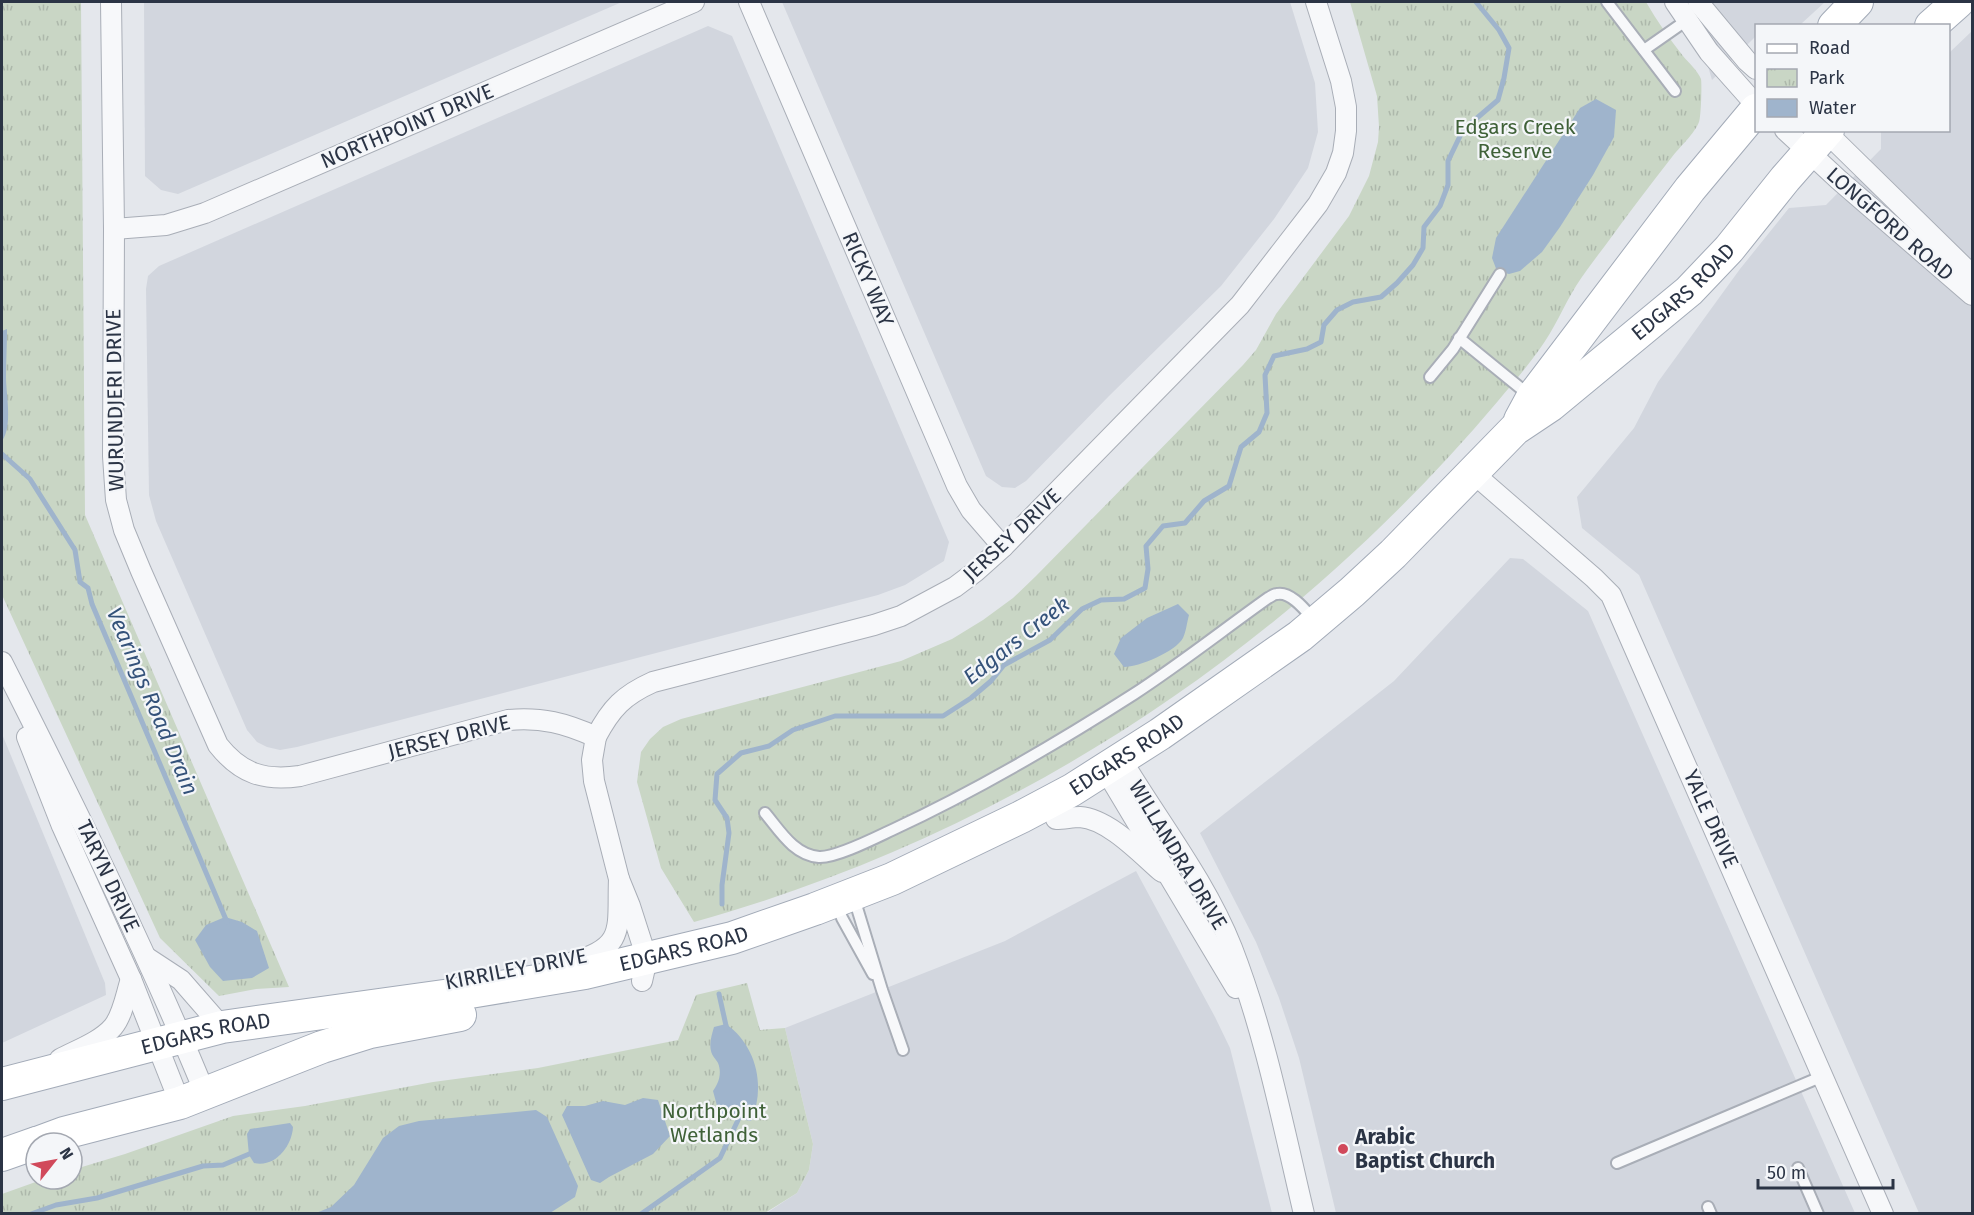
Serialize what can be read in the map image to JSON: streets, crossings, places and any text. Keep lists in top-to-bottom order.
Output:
{
  "streets": {
    "main road": ["EDGARS ROAD"],
    "street": [
      "NORTHPOINT DRIVE",
      "LONGFORD ROAD",
      "RICKY WAY",
      "WURUNDJERI DRIVE",
      "JERSEY DRIVE",
      "YALE DRIVE",
      "WILLANDRA DRIVE",
      "TARYN DRIVE",
      "KIRRILEY DRIVE"
    ]
  },
  "crossings": [
    ["NORTHPOINT DRIVE", "WURUNDJERI DRIVE"],
    ["LONGFORD ROAD", "EDGARS ROAD"],
    ["RICKY WAY", "JERSEY DRIVE"],
    ["EDGARS ROAD", "YALE DRIVE"],
    ["EDGARS ROAD", "WILLANDRA DRIVE"],
    ["EDGARS ROAD", "TARYN DRIVE"],
    ["EDGARS ROAD", "KIRRILEY DRIVE"],
    ["WURUNDJERI DRIVE", "JERSEY DRIVE"],
    ["JERSEY DRIVE", "KIRRILEY DRIVE"]
  ],
  "water": ["Edgars Creek", "Vearings Road Drain"],
  "parks": ["Edgars Creek Reserve", "Northpoint Wetlands"],
  "places": ["Arabic Baptist Church"],
  "legend": ["Road", "Park", "Water"],
  "scale_bar": "50 m",
  "north": "top right"
}
